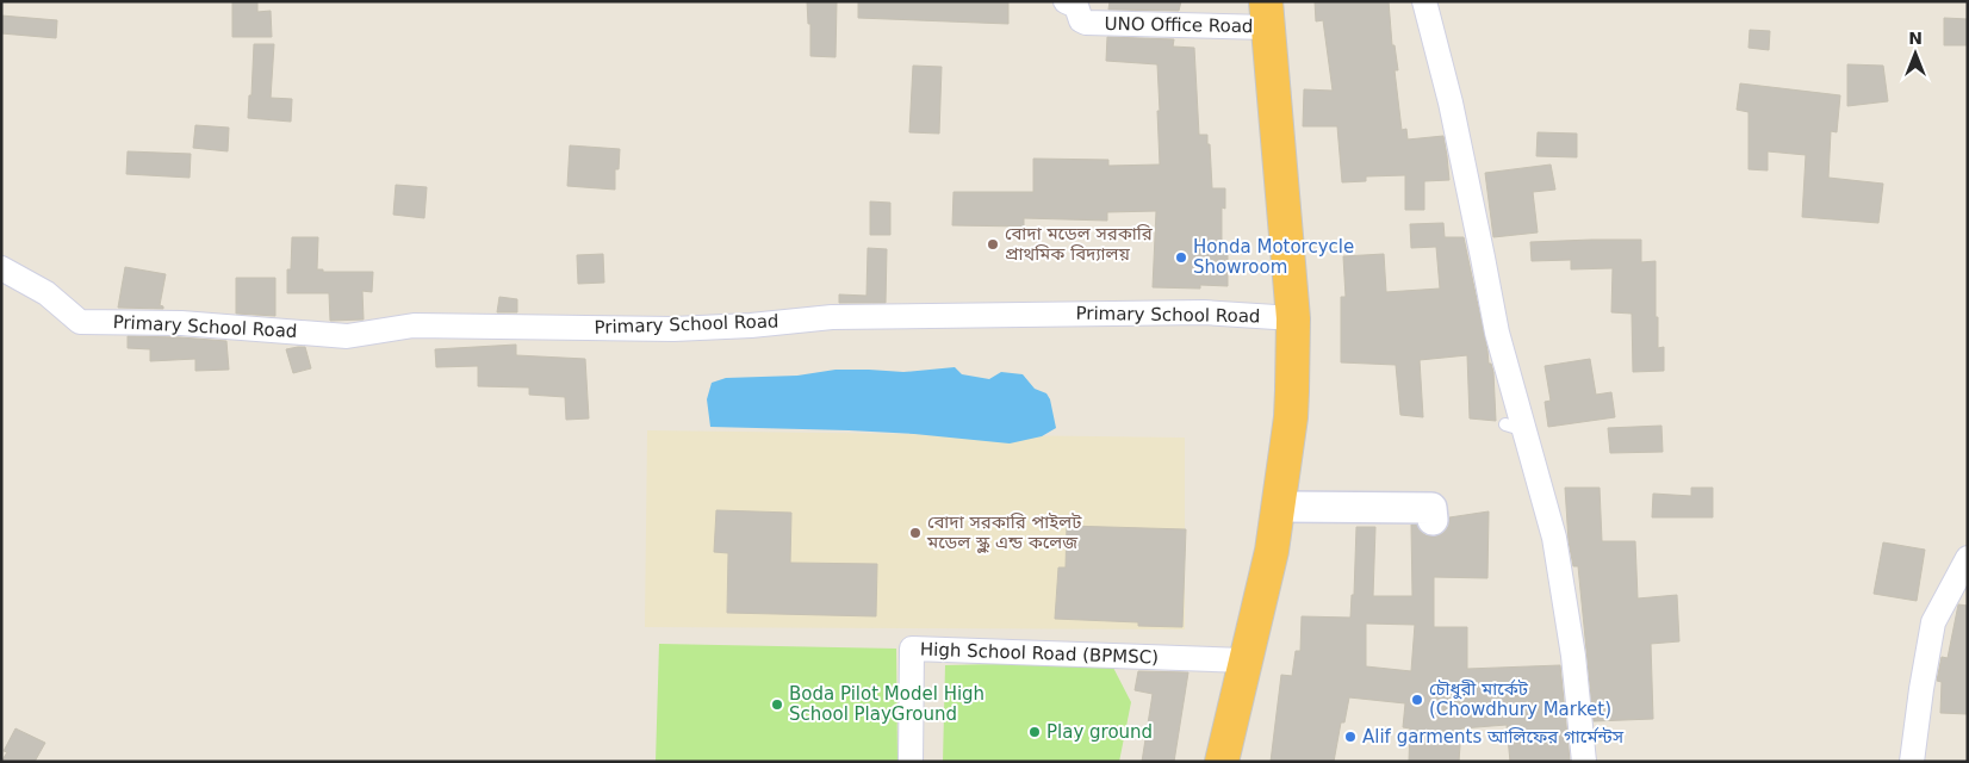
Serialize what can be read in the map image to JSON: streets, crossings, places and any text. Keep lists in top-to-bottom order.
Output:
{
  "streets": {
    "street": ["UNO Office Road", "Primary School Road", "High School Road (BPMSC)"]
  },
  "places": [
    "বোদা মডেল সরকারি প্রাথমিক বিদ্যালয়",
    "Honda Motorcycle Showroom",
    "বোদা সরকারি পাইলট মডেল স্কুল এন্ড কলেজ",
    "চৌধুরী মার্কেট (Chowdhury Market)",
    "Boda Pilot Model High School PlayGround",
    "Play ground",
    "Alif garments আলিফের গার্মেন্টস"
  ],
  "north": "top"
}
